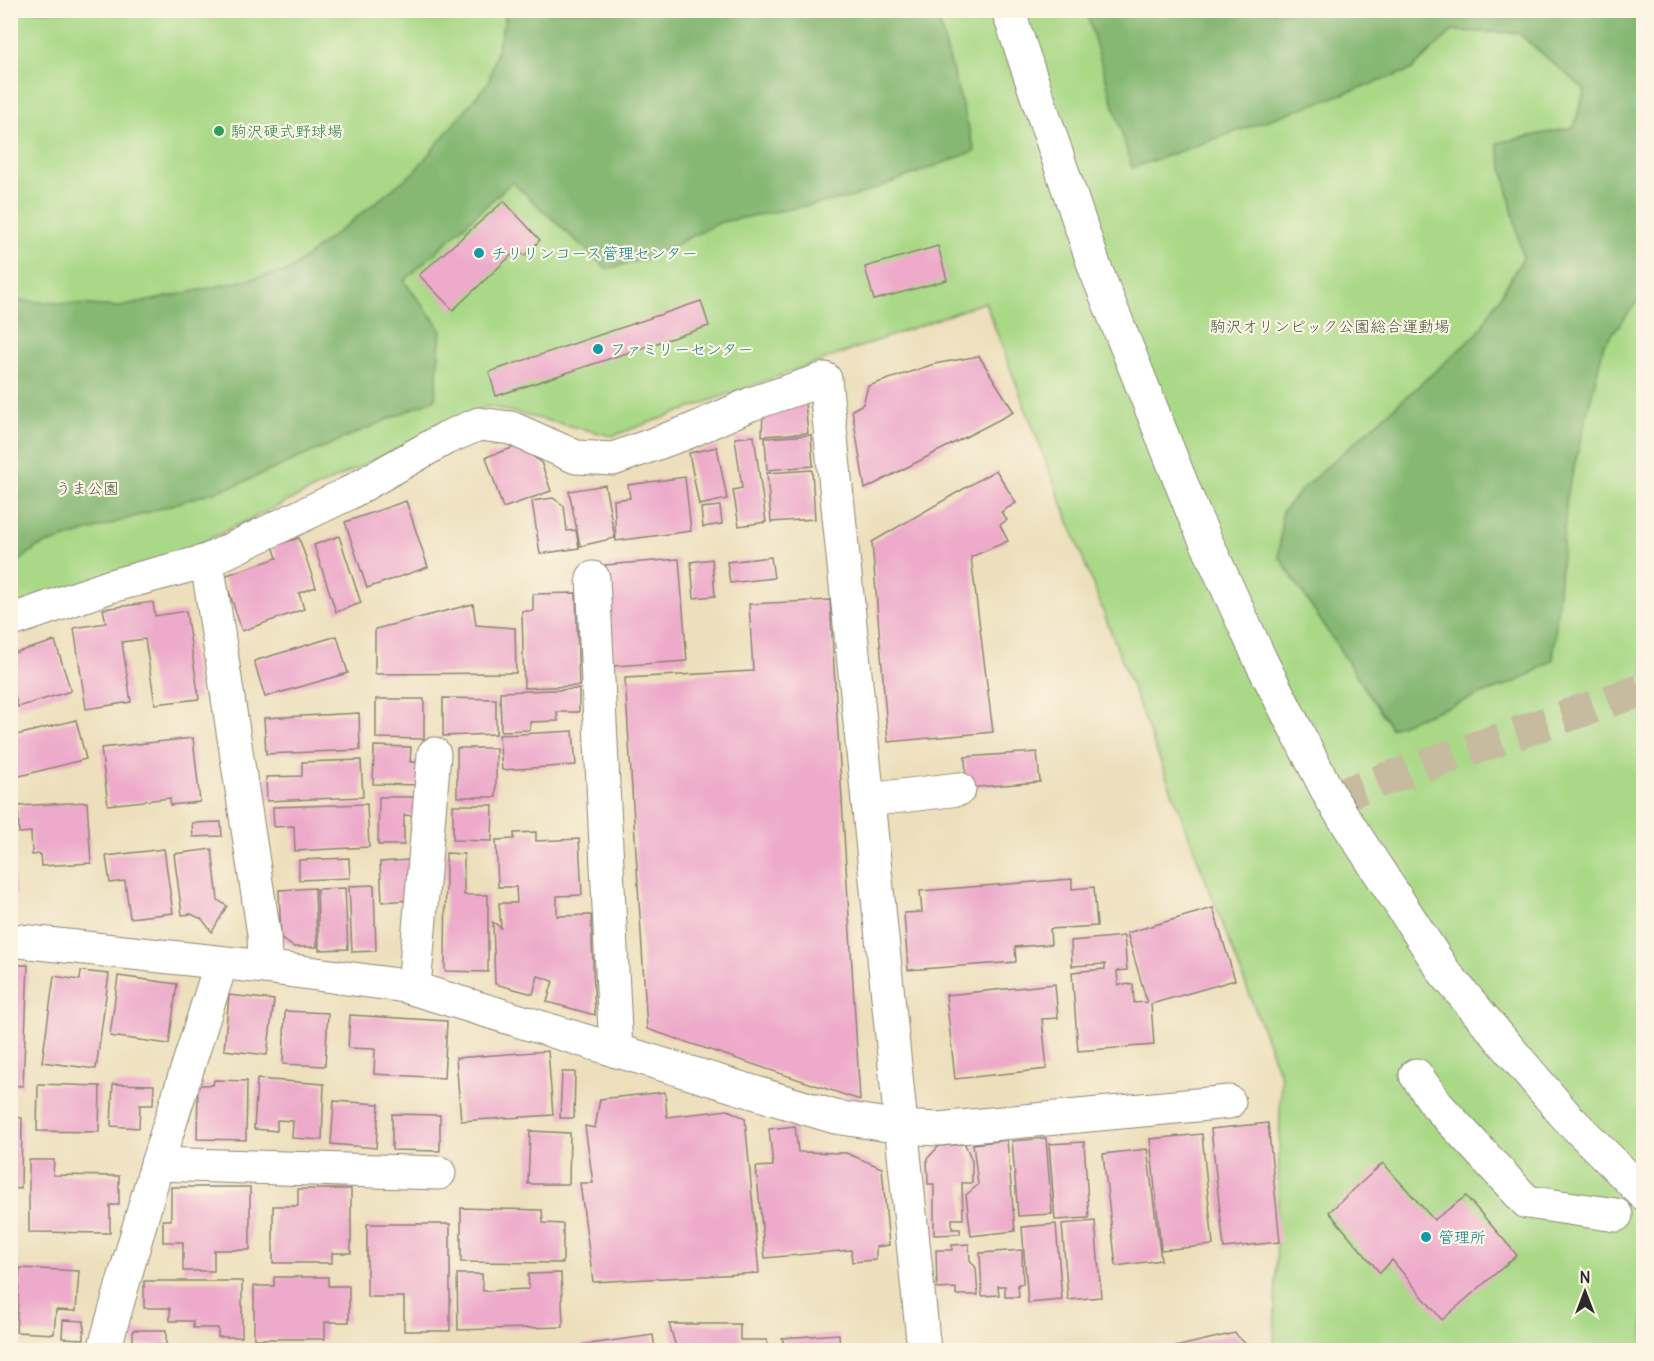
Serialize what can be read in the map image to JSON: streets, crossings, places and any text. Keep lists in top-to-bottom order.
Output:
{
  "parks": ["駒沢オリンピック公園総合運動場", "うま公園"],
  "places": [
    "駒沢硬式野球場",
    "チリリンコース管理センター",
    "ファミリーセンター",
    "管理所"
  ],
  "north": "top"
}
